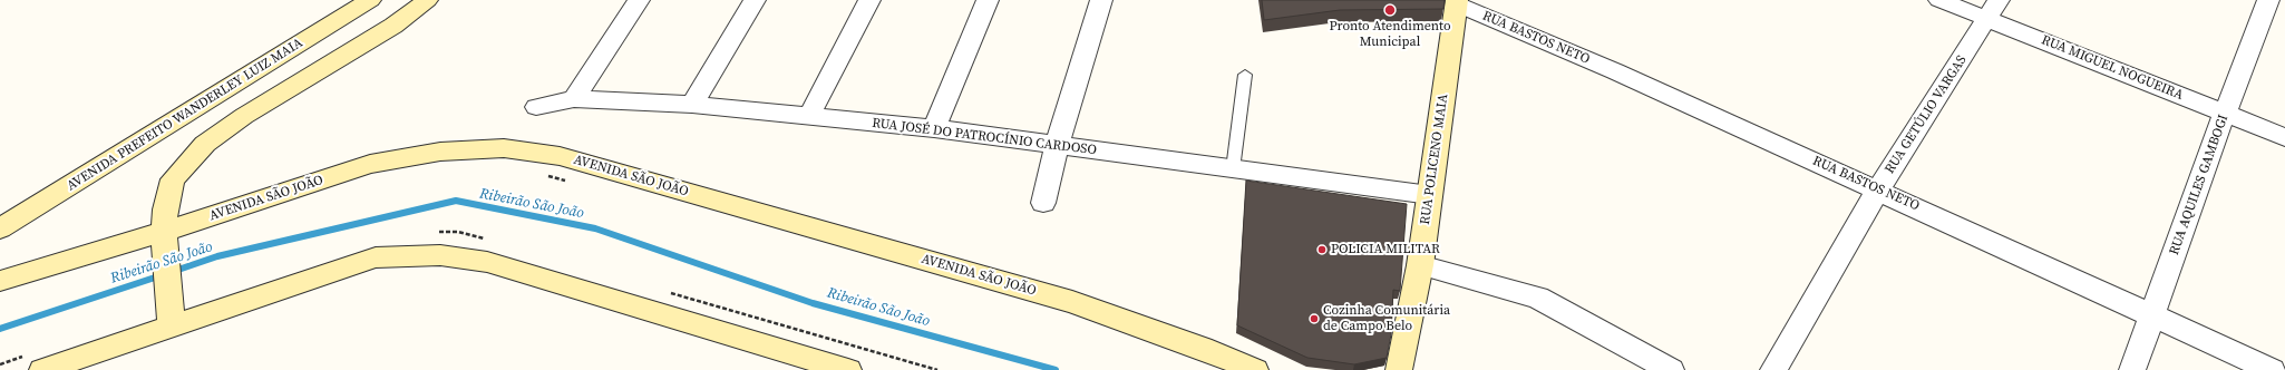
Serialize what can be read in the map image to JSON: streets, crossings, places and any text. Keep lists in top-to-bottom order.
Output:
{
  "streets": {
    "main road": ["AVENIDA PREFEITO WANDERLEY LUIZ MAIA", "RUA POLICENO MAIA", "AVENIDA SÃO JOÃO"],
    "street": [
      "RUA BASTOS NETO",
      "RUA MIGUEL NOGUEIRA",
      "RUA GETÚLIO VARGAS",
      "RUA JOSÉ DO PATROCÍNIO CARDOSO",
      "RUA AQUILES GAMBOGI"
    ]
  },
  "crossings": [
    ["RUA BASTOS NETO", "RUA GETÚLIO VARGAS"],
    ["RUA BASTOS NETO", "RUA POLICENO MAIA"],
    ["RUA BASTOS NETO", "RUA AQUILES GAMBOGI"],
    ["RUA MIGUEL NOGUEIRA", "RUA GETÚLIO VARGAS"],
    ["RUA MIGUEL NOGUEIRA", "RUA AQUILES GAMBOGI"],
    ["RUA JOSÉ DO PATROCÍNIO CARDOSO", "RUA POLICENO MAIA"]
  ],
  "water": ["Ribeirão São João"],
  "places": ["Pronto Atendimento Municipal", "POLICIA MILITAR", "Cozinha Comunitária de Campo Belo"]
}
